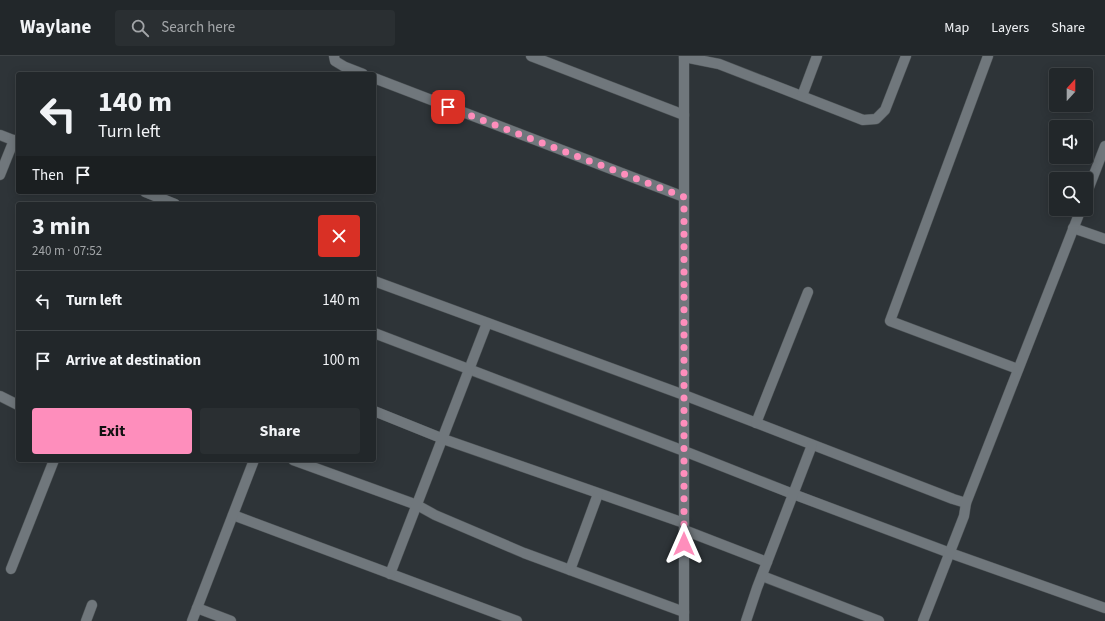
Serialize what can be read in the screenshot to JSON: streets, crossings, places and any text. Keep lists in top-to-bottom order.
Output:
{
  "north": "top",
  "page": {
    "header": "Waylane",
    "search": "Search here",
    "nav": ["Map", "Layers", "Share"],
    "turn": ["140 m", "Turn left"],
    "then": "Then",
    "heading": ["3 min", "240 m · 07:52"],
    "list": [
      {
        "name": "Turn left",
        "value": "140 m"
      },
      {
        "name": "Arrive at destination",
        "value": "100 m"
      }
    ],
    "buttons": ["Exit", "Share"]
  }
}
